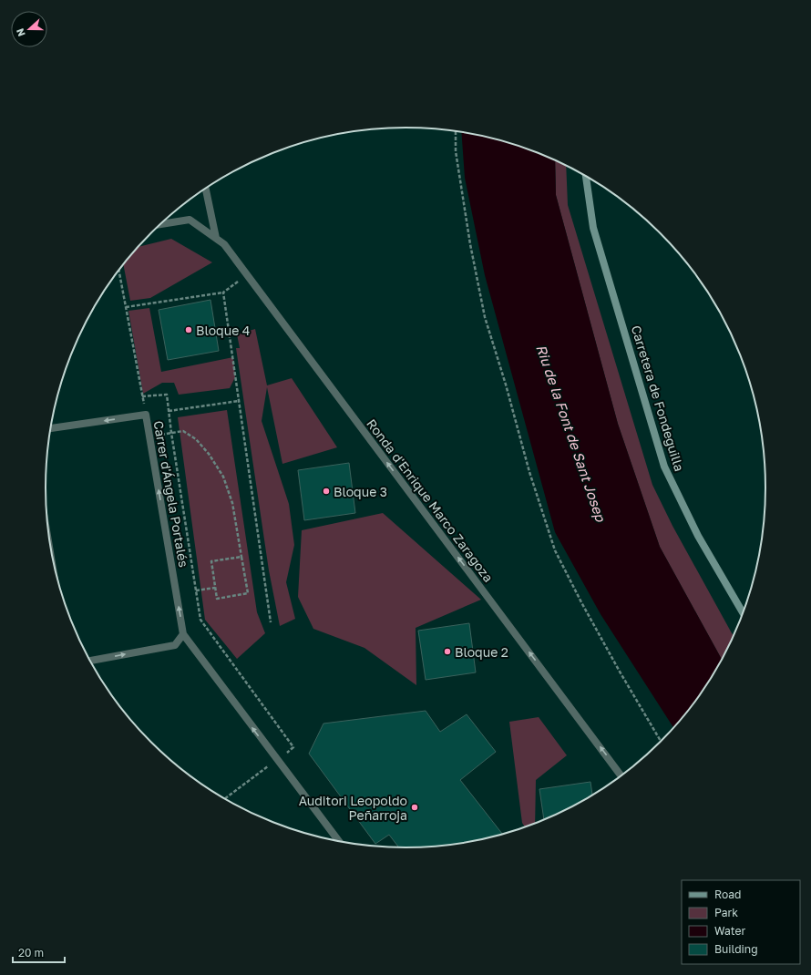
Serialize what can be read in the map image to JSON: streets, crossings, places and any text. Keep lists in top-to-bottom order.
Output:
{
  "streets": {
    "main road": ["Carretera de Fondeguilla"],
    "street": ["Carrer d'Ángela Portalés", "Ronda d'Enrique Marco Zaragoza"]
  },
  "one_way": ["Carrer d'Ángela Portalés", "Ronda d'Enrique Marco Zaragoza"],
  "water": ["Riu de la Font de Sant Josep"],
  "places": [
    "Bloque 4",
    "Bloque 3",
    "Bloque 2",
    "Auditori Leopoldo Peñarroja"
  ],
  "legend": [
    "Road",
    "Park",
    "Water",
    "Building"
  ],
  "scale_bar": "20 m",
  "north": "left"
}
